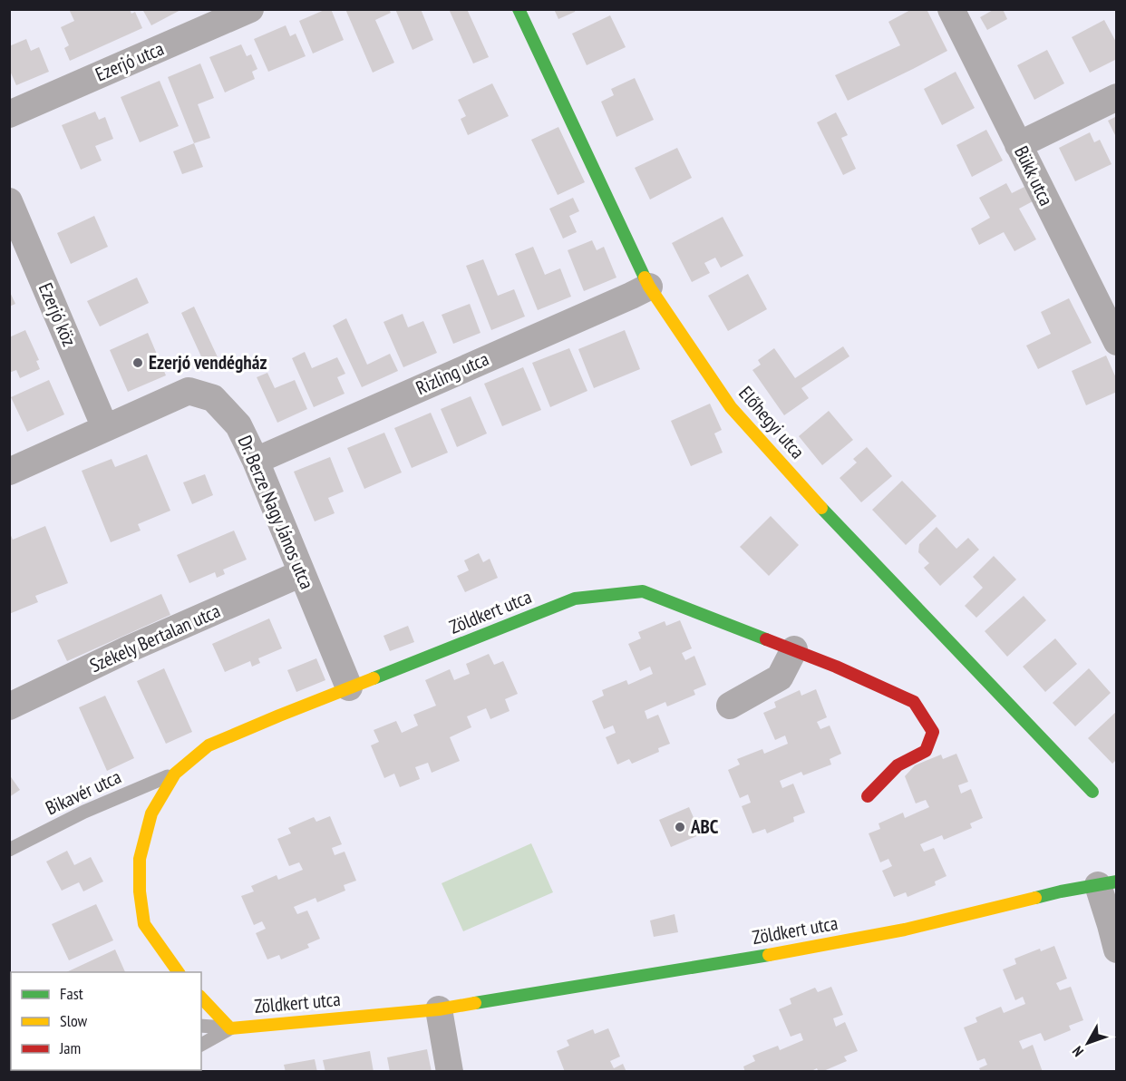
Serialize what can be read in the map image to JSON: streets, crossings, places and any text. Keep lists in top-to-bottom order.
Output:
{
  "streets": {
    "street": [
      "Ezerjó utca",
      "Bükk utca",
      "Ezerjó köz",
      "Rizling utca",
      "Előhegyi utca",
      "Dr. Berze Nagy János utca",
      "Zöldkert utca",
      "Székely Bertalan utca"
    ],
    "lane": ["Bikavér utca"]
  },
  "crossings": [
    ["Ezerjó köz", "Dr. Berze Nagy János utca"],
    ["Rizling utca", "Előhegyi utca"],
    ["Rizling utca", "Dr. Berze Nagy János utca"],
    ["Dr. Berze Nagy János utca", "Zöldkert utca"],
    ["Dr. Berze Nagy János utca", "Székely Bertalan utca"],
    ["Zöldkert utca", "Bikavér utca"]
  ],
  "places": ["Ezerjó vendégház", "ABC"],
  "legend": ["Fast", "Slow", "Jam"],
  "north": "bottom left"
}
